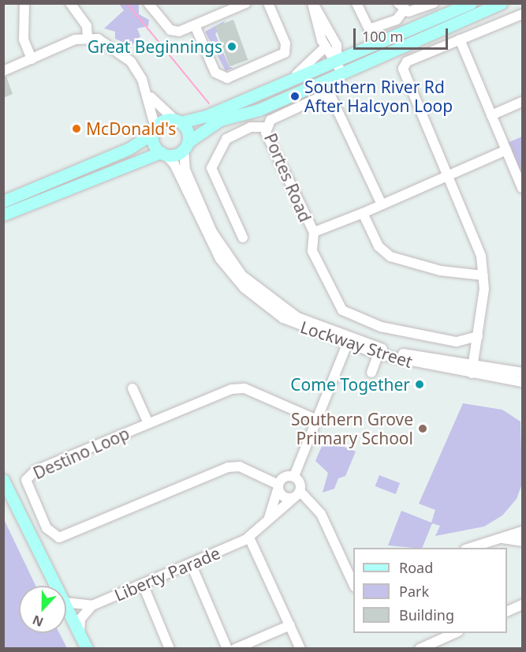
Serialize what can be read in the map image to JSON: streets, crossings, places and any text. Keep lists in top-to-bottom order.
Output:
{
  "streets": {
    "street": [
      "Portes Road",
      "Lockway Street",
      "Destino Loop",
      "Liberty Parade"
    ]
  },
  "crossings": [
    ["Destino Loop", "Liberty Parade"]
  ],
  "places": [
    "Great Beginnings",
    "Southern River Rd After Halcyon Loop",
    "McDonald's",
    "Come Together",
    "Southern Grove Primary School"
  ],
  "legend": ["Road", "Park", "Building"],
  "scale_bar": "100 m",
  "north": "bottom"
}
